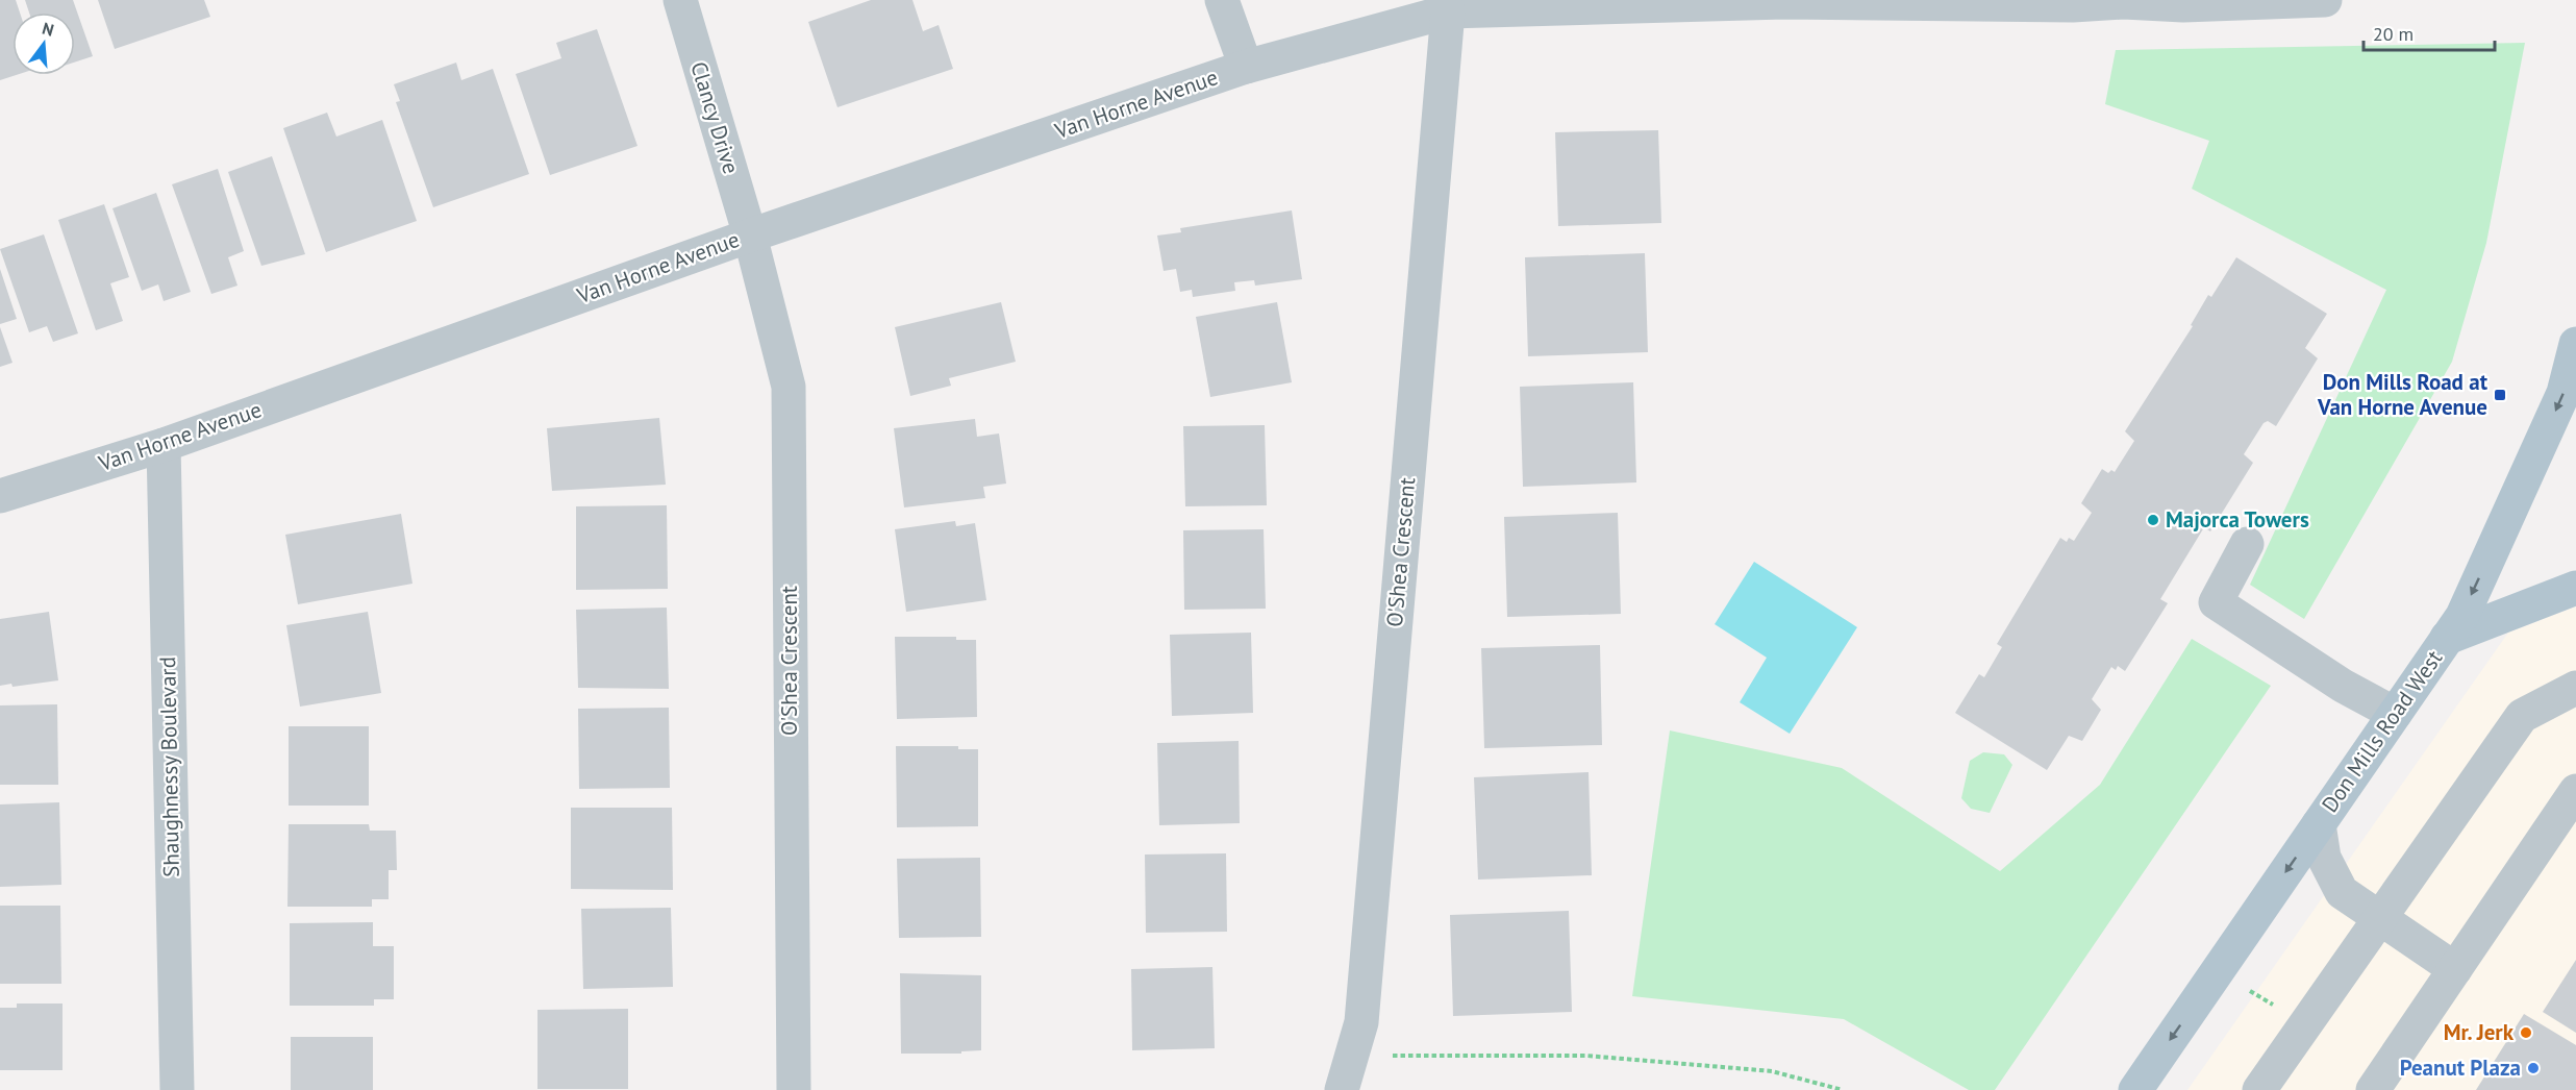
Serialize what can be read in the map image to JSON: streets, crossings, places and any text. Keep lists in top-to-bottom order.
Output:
{
  "streets": {
    "main road": ["Don Mills Road West"],
    "street": [
      "Van Horne Avenue",
      "Clancy Drive",
      "O'Shea Crescent",
      "Shaughnessy Boulevard"
    ]
  },
  "crossings": [
    ["Van Horne Avenue", "Clancy Drive"],
    ["Van Horne Avenue", "O'Shea Crescent"],
    ["Van Horne Avenue", "Shaughnessy Boulevard"],
    ["Clancy Drive", "O'Shea Crescent"]
  ],
  "one_way": ["Don Mills Road West"],
  "places": {
    "transit": ["Don Mills Road at Van Horne Avenue"],
    "other": ["Majorca Towers", "Mr. Jerk", "Peanut Plaza"]
  },
  "scale_bar": "20 m",
  "north": "top"
}
